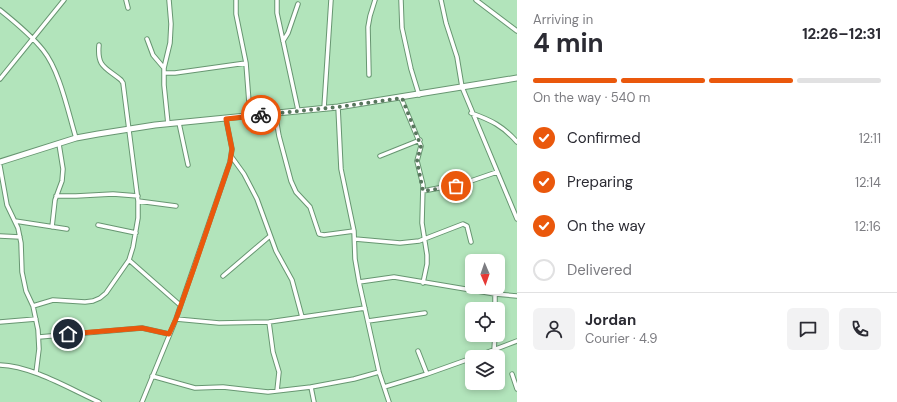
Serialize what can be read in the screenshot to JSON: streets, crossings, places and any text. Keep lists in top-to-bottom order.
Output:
{
  "north": "bottom",
  "page": {
    "heading": ["4 min", "Arriving in", "12:26–12:31"],
    "panel": ["Jordan", "Courier · 4.9"],
    "bar": "On the way · 540 m",
    "list": [
      ["Confirmed", "12:11"],
      ["Preparing", "12:14"],
      ["On the way", "12:16"],
      "Delivered"
    ]
  }
}
